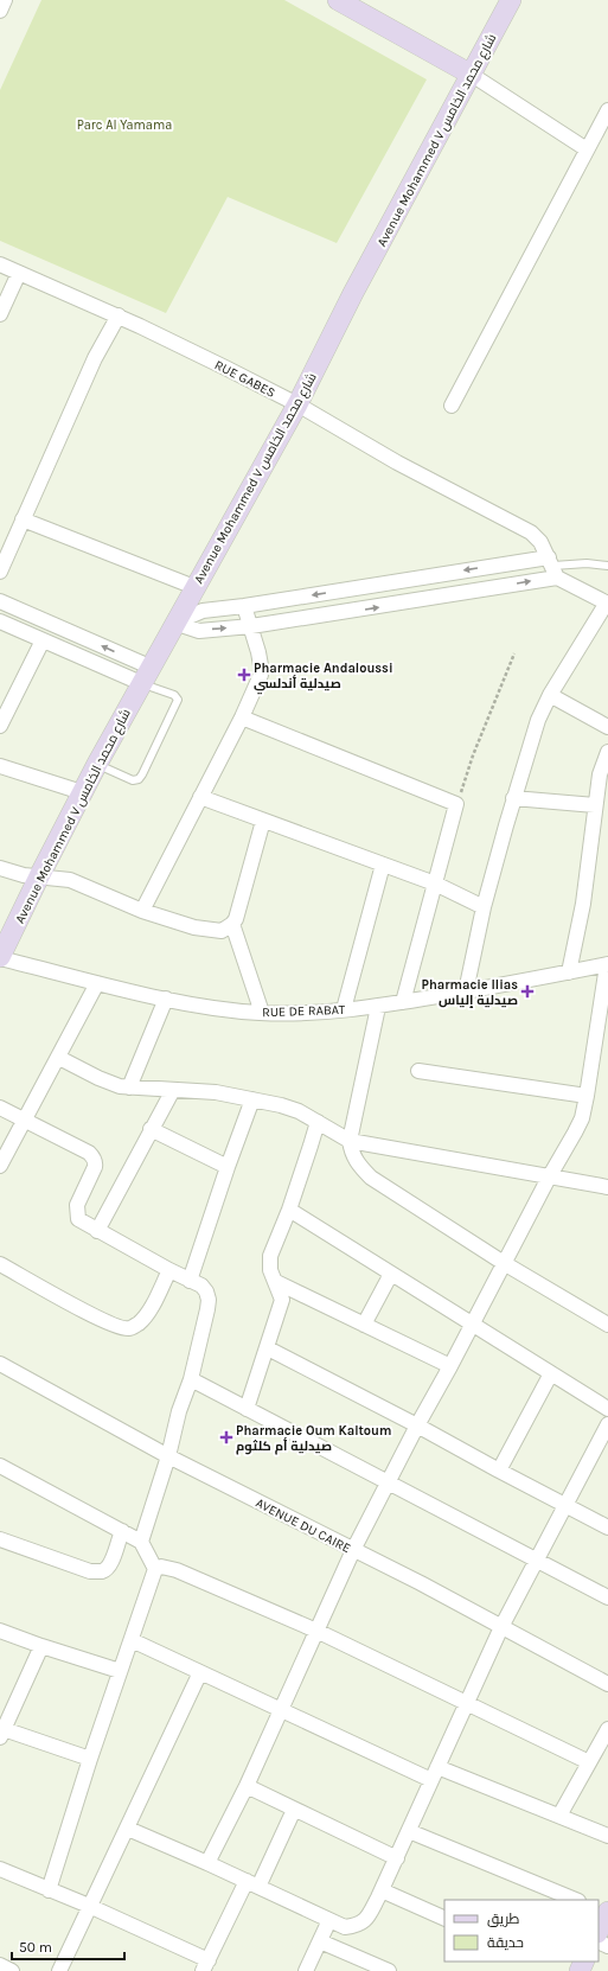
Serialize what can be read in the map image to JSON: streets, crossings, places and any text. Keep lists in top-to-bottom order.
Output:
{
  "streets": {
    "main road": ["Avenue Mohammed V شارع محمد الخامس"],
    "street": ["RUE GABES", "RUE DE RABAT", "AVENUE DU CAIRE"]
  },
  "crossings": [
    ["Avenue Mohammed V شارع محمد الخامس", "RUE GABES"],
    ["Avenue Mohammed V شارع محمد الخامس", "RUE DE RABAT"]
  ],
  "parks": ["Parc Al Yamama"],
  "places": {
    "health": ["Pharmacie Andaloussi صيدلية أندلسي", "Pharmacie Ilias صيدلية إلياس", "Pharmacie Oum Kaltoum صيدلية أم كلثوم"]
  },
  "legend": ["طريق", "حديقة"],
  "scale_bar": "50 m"
}
